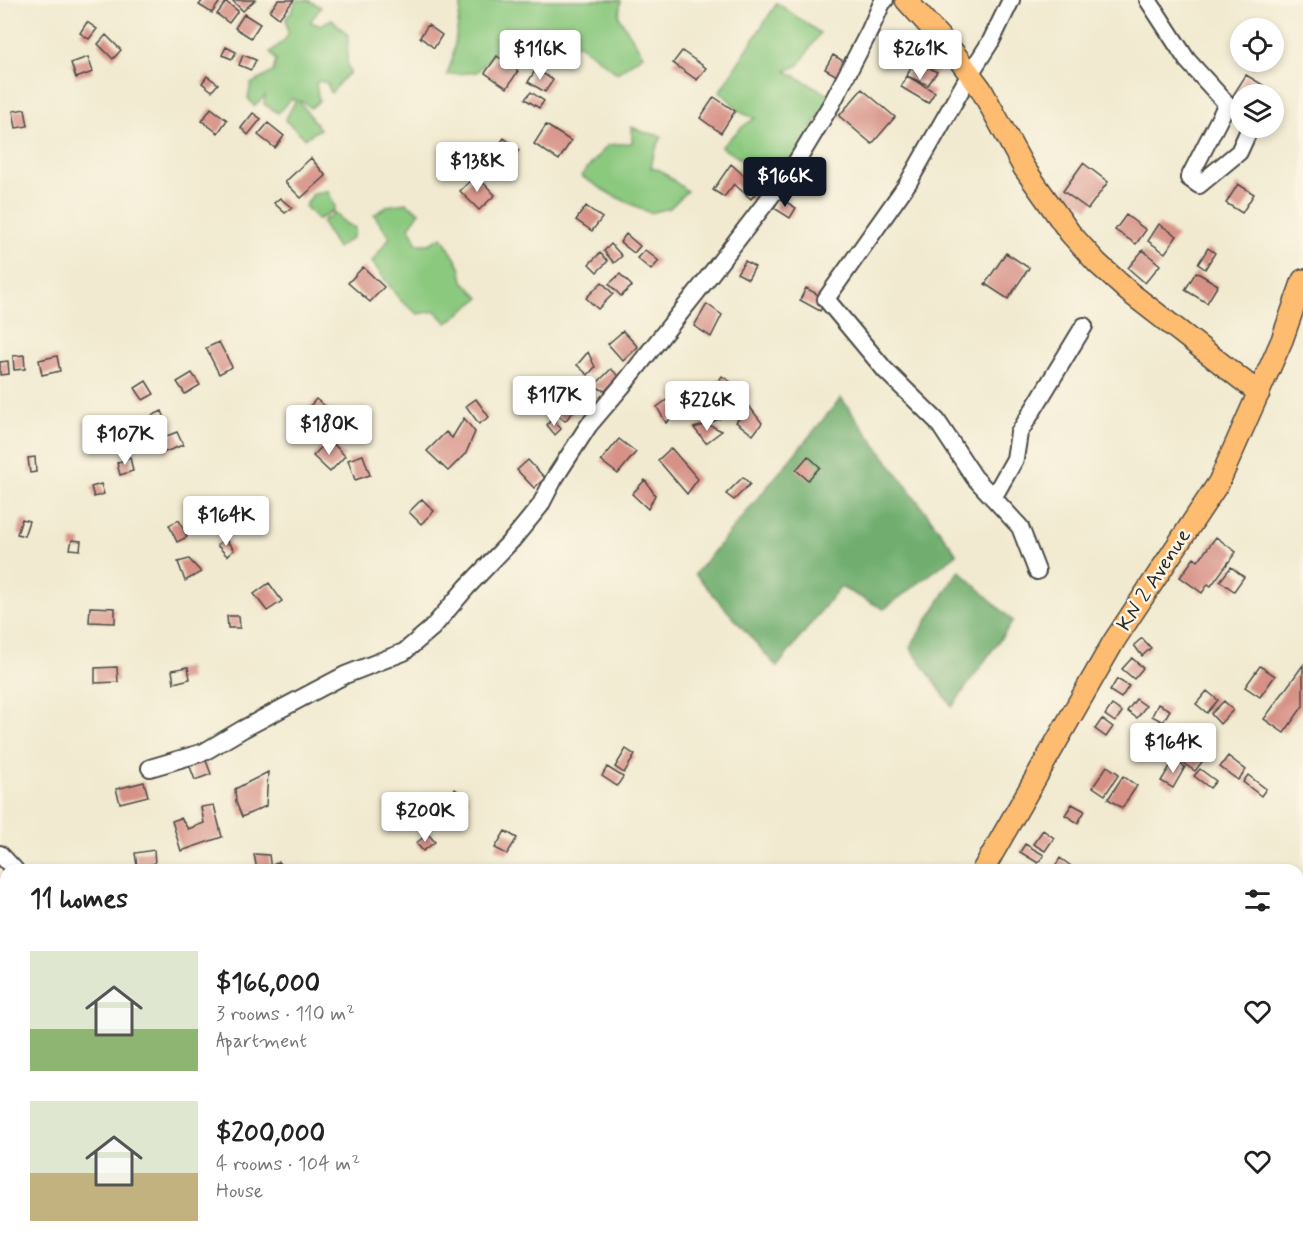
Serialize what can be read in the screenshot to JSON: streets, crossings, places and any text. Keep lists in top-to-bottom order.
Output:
{
  "streets": {
    "main road": ["KN 2 Avenue"]
  },
  "page": {
    "price": [
      "$116K",
      "$261K",
      "$138K",
      "$166K",
      "$117K",
      "$226K",
      "$180K",
      "$107K",
      "$164K",
      "$164K",
      "$200K"
    ],
    "heading": "11 homes",
    "list": [
      {
        "name": "$166,000",
        "note": "3 rooms · 110 m² · Apartment"
      },
      {
        "name": "$200,000",
        "note": "4 rooms · 104 m² · House"
      }
    ]
  }
}
